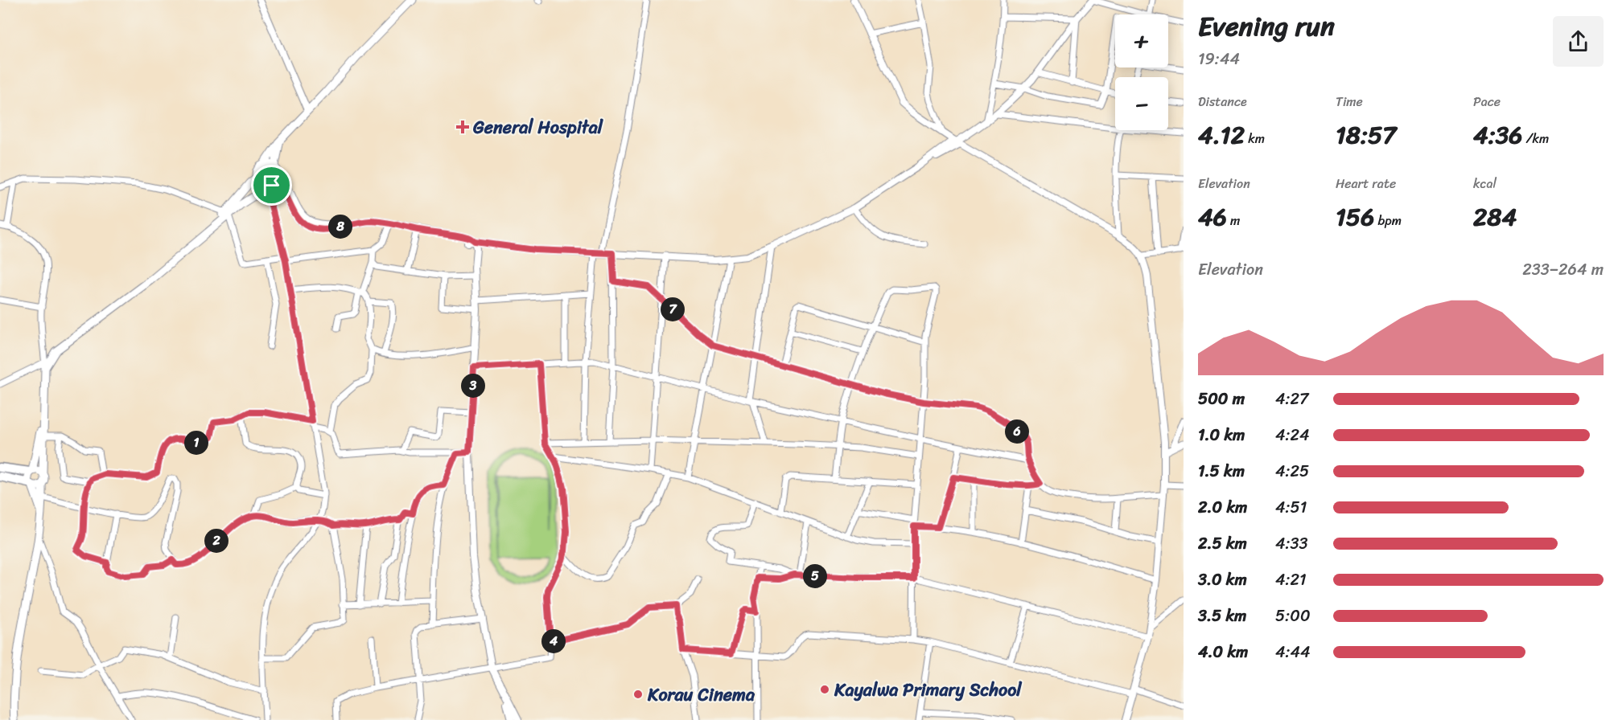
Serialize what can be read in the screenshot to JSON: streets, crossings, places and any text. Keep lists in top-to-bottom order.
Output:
{
  "places": {
    "health": ["General Hospital"],
    "other": ["Kayalwa Primary School", "Korau Cinema"]
  },
  "page": {
    "heading": ["Evening run", "19:44"],
    "map_buttons": ["+", "−"],
    "stats": [
      ["Distance", "4.12 km"],
      ["Time", "18:57"],
      ["Pace", "4:36 /km"],
      ["Elevation", "46 m"],
      ["Heart rate", "156 bpm"],
      ["kcal", "284"]
    ],
    "pins": [
      "8",
      "7",
      "3",
      "6",
      "1",
      "2",
      "5",
      "4"
    ],
    "chart": ["Elevation", "233–264 m"],
    "list": [
      {
        "name": "500 m",
        "note": "4:27"
      },
      {
        "name": "1.0 km",
        "note": "4:24"
      },
      {
        "name": "1.5 km",
        "note": "4:25"
      },
      {
        "name": "2.0 km",
        "note": "4:51"
      },
      {
        "name": "2.5 km",
        "note": "4:33"
      },
      {
        "name": "3.0 km",
        "note": "4:21"
      },
      {
        "name": "3.5 km",
        "note": "5:00"
      },
      {
        "name": "4.0 km",
        "note": "4:44"
      }
    ]
  }
}
